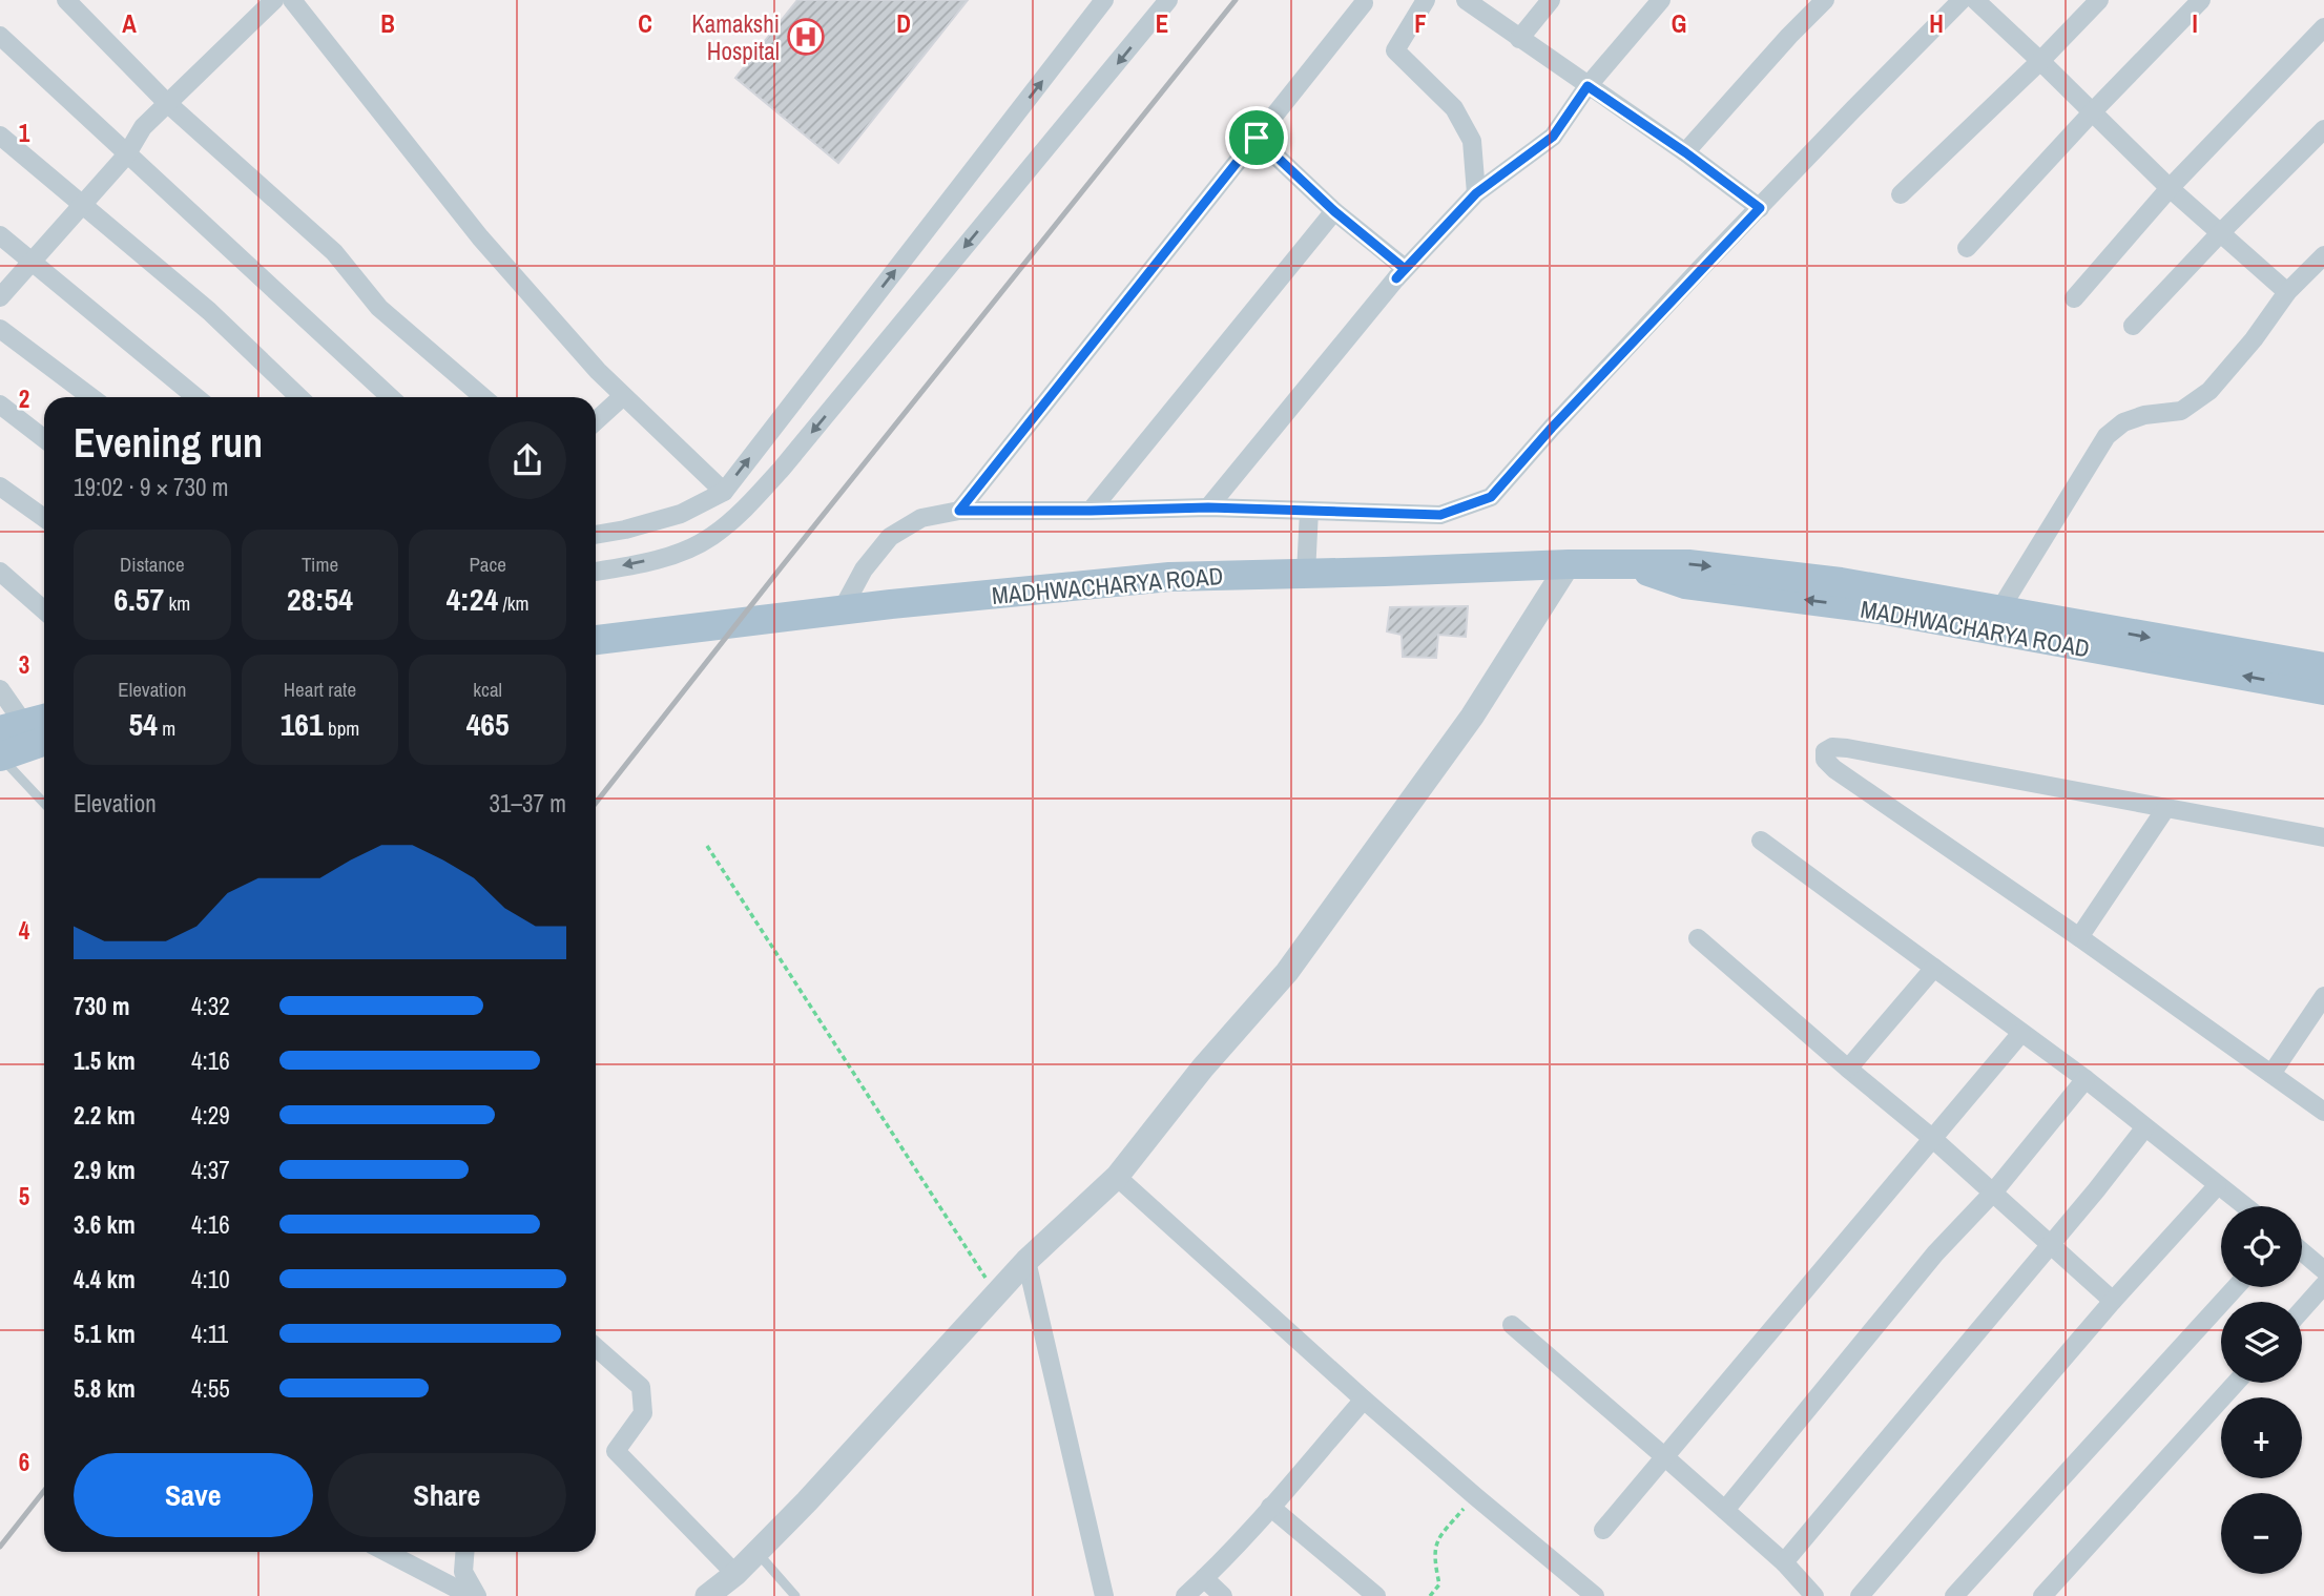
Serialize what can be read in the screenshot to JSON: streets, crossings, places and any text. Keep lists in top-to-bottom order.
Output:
{
  "streets": {
    "main road": ["MADHWACHARYA ROAD"]
  },
  "places": {
    "hospital": ["Kamakshi Hospital"]
  },
  "page": {
    "heading": ["Evening run", "19:02 · 9 × 730 m"],
    "stats": [
      ["Distance", "6.57 km"],
      ["Time", "28:54"],
      ["Pace", "4:24 /km"],
      ["Elevation", "54 m"],
      ["Heart rate", "161 bpm"],
      ["kcal", "465"]
    ],
    "chart": ["Elevation", "31–37 m"],
    "list": [
      {
        "name": "730 m",
        "note": "4:32"
      },
      {
        "name": "1.5 km",
        "note": "4:16"
      },
      {
        "name": "2.2 km",
        "note": "4:29"
      },
      {
        "name": "2.9 km",
        "note": "4:37"
      },
      {
        "name": "3.6 km",
        "note": "4:16"
      },
      {
        "name": "4.4 km",
        "note": "4:10"
      },
      {
        "name": "5.1 km",
        "note": "4:11"
      },
      {
        "name": "5.8 km",
        "note": "4:55"
      }
    ],
    "map_buttons": ["+", "−"],
    "buttons": ["Save", "Share"]
  },
  "grid": {
    "columns": [
      "A",
      "B",
      "C",
      "D",
      "E",
      "F",
      "G",
      "H",
      "I"
    ],
    "rows": [
      "1",
      "2",
      "3",
      "4",
      "5",
      "6"
    ]
  }
}
